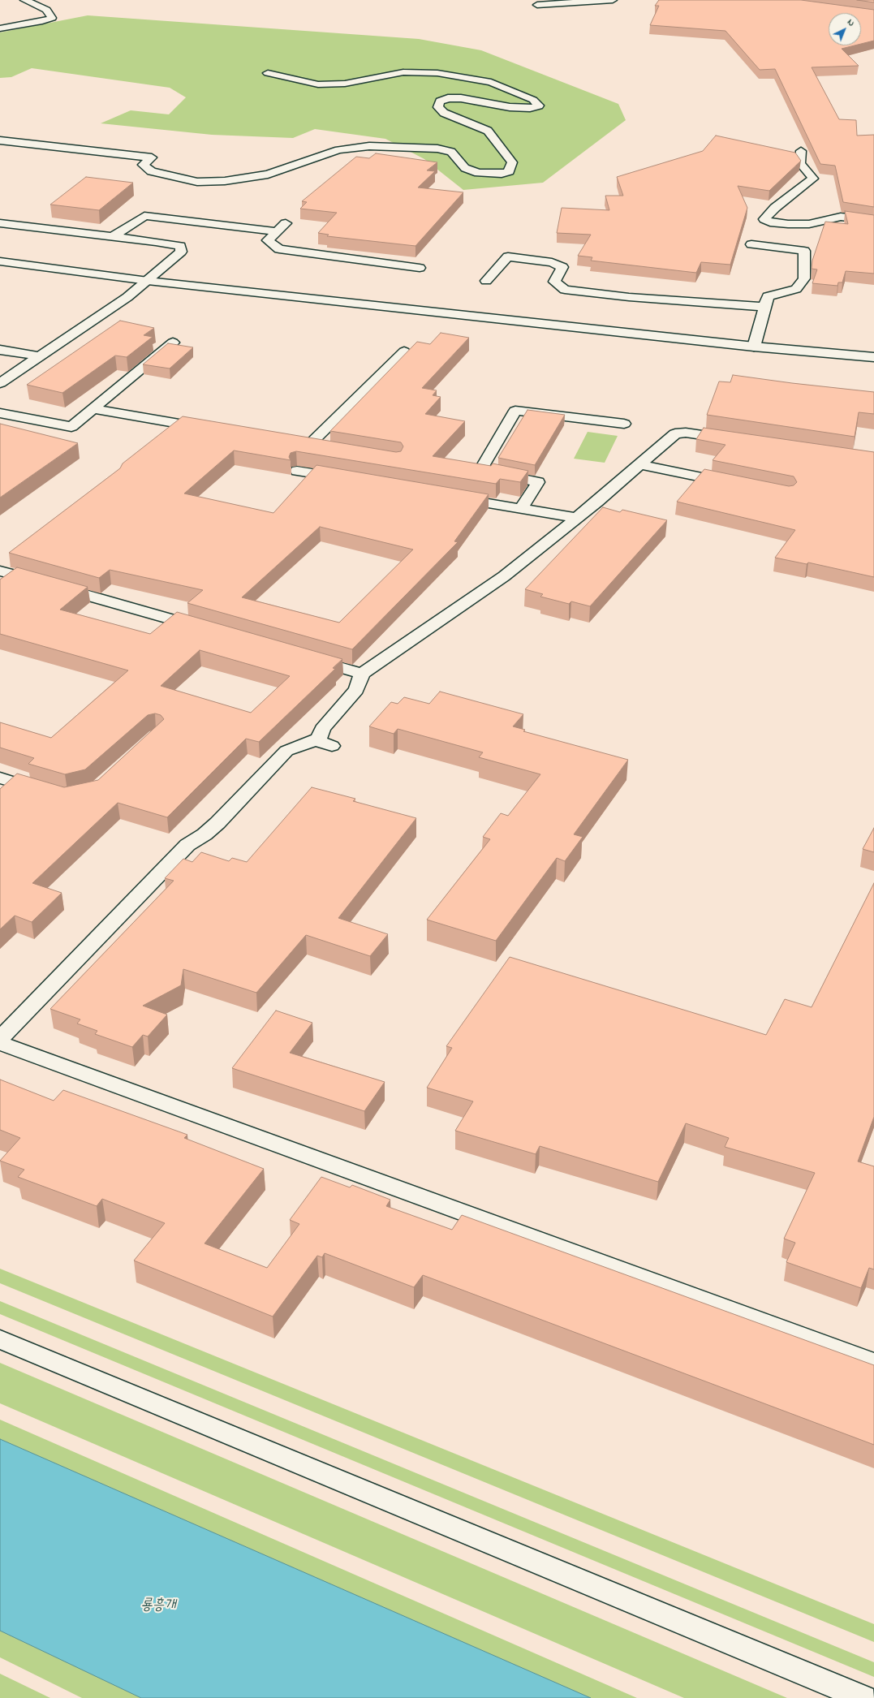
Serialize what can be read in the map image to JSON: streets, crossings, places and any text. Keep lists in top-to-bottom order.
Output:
{
  "water": ["룡흥개"],
  "north": "top right"
}
